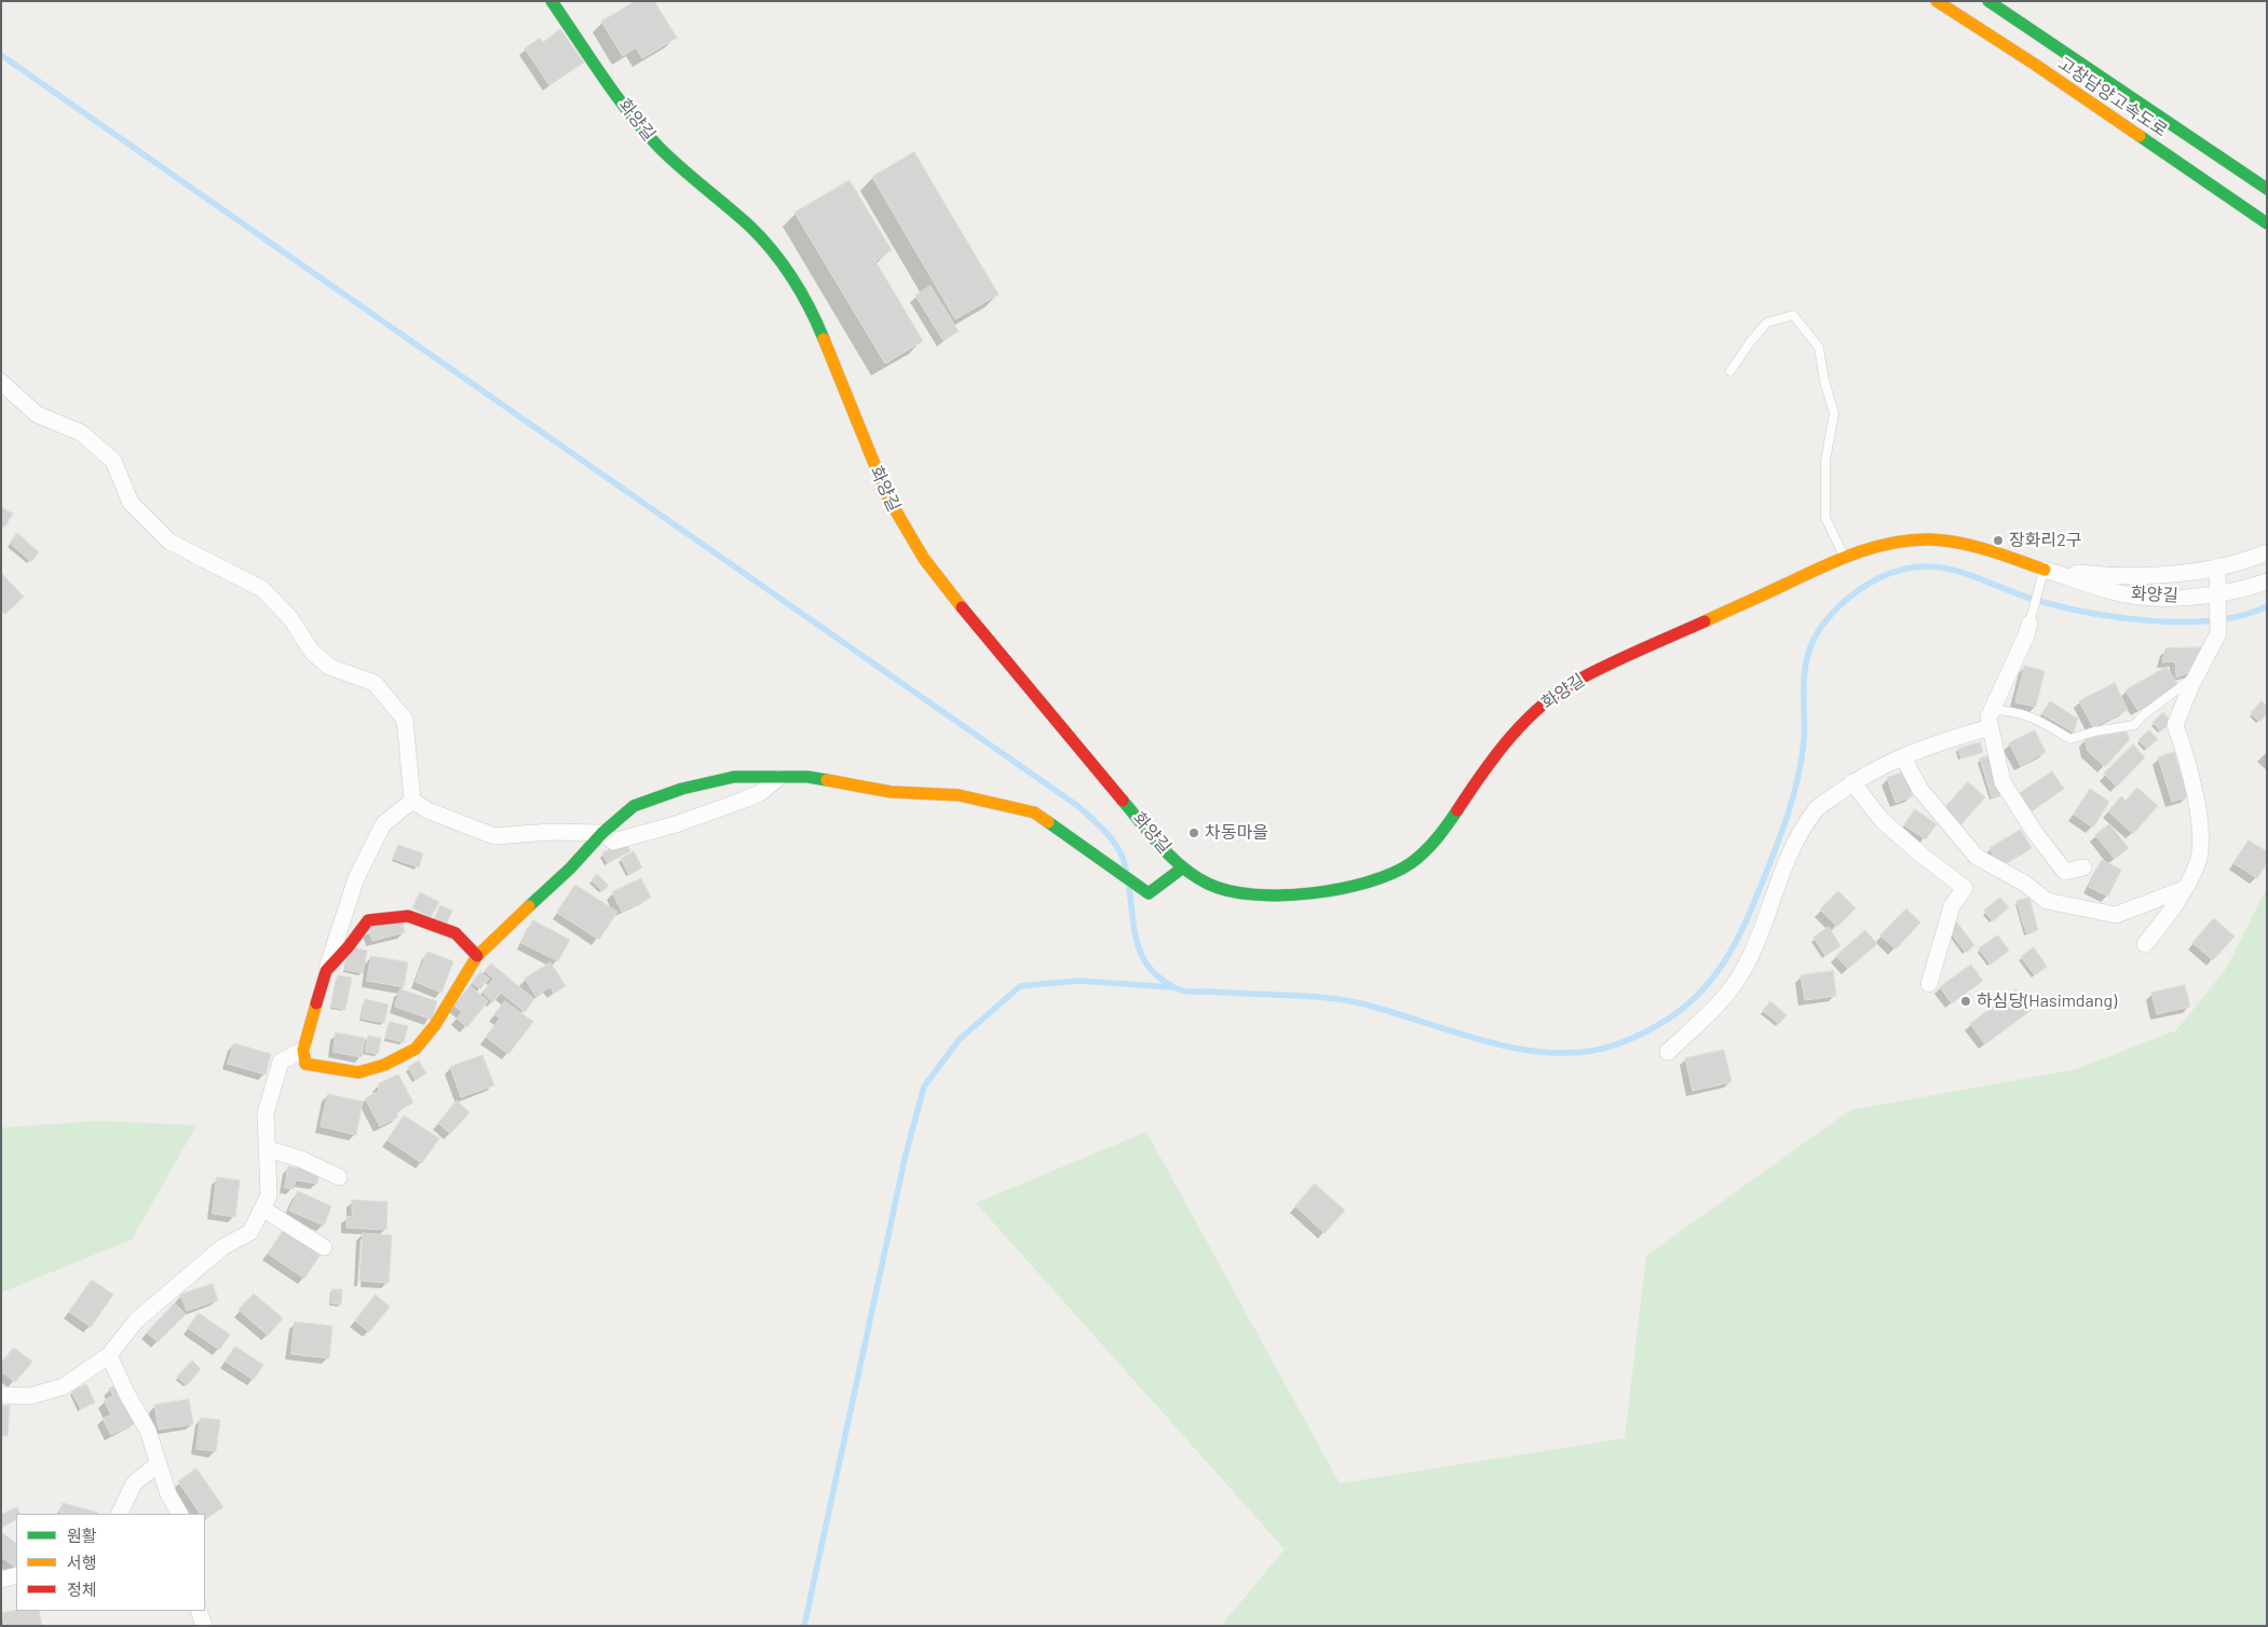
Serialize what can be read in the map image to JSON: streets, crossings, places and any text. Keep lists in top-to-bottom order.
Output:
{
  "streets": {
    "main road": ["고창담양고속도로", "화양길"]
  },
  "places": ["장화리2구", "차동마을", "하심당(Hasimdang)"],
  "legend": ["원활", "서행", "정체"]
}
